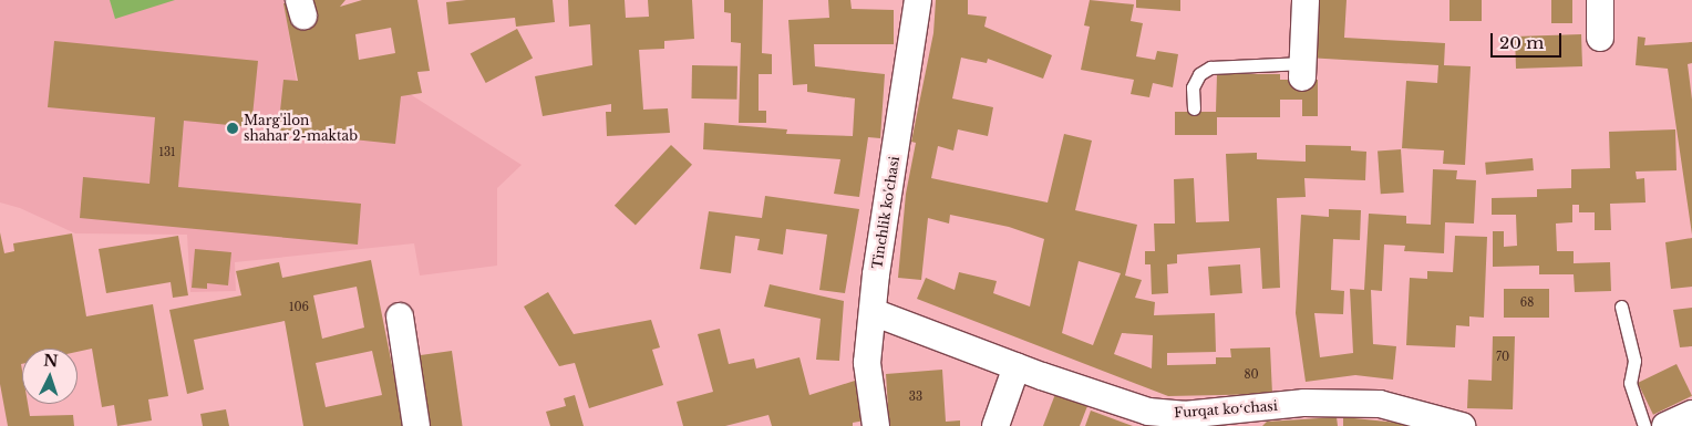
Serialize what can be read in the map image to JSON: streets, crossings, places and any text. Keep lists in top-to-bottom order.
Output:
{
  "streets": {
    "street": ["Tinchlik ko'chasi", "Furqat koʻchasi"]
  },
  "crossings": [
    ["Tinchlik ko'chasi", "Furqat koʻchasi"]
  ],
  "places": ["Marg'ilon shahar 2-maktab"],
  "house_numbers": [
    "131",
    "68",
    "106",
    "70",
    "80",
    "33"
  ],
  "scale_bar": "20 m",
  "north": "top"
}
